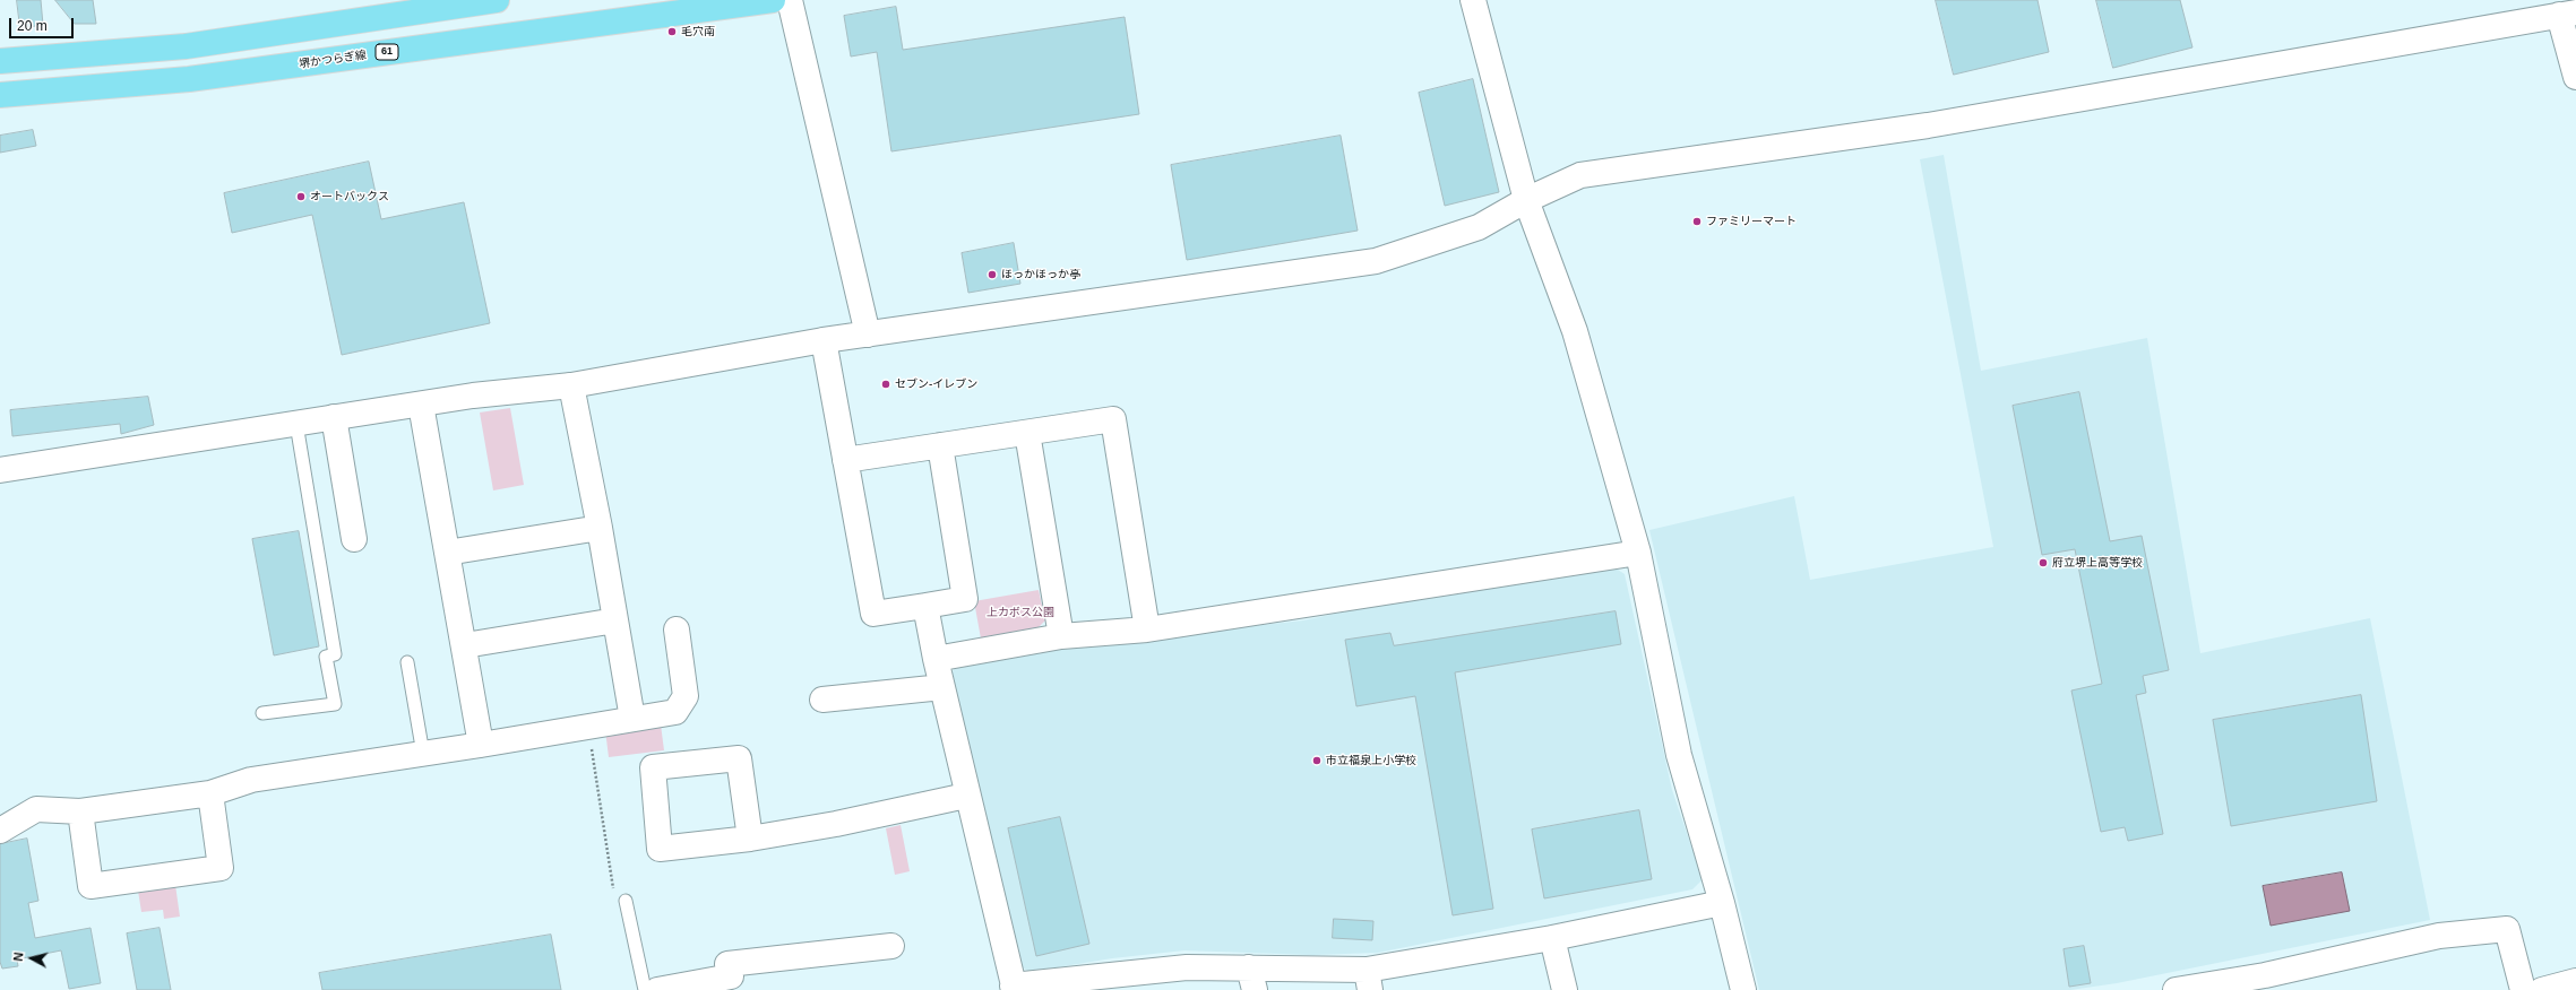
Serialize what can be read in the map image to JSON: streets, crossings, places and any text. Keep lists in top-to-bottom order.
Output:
{
  "streets": {
    "main road": ["61", "堺かつらぎ線"]
  },
  "parks": ["上カボス公園"],
  "places": [
    "毛穴南",
    "オートバックス",
    "ファミリーマート",
    "ほっかほっか亭",
    "セブン-イレブン",
    "府立堺上高等学校",
    "市立福泉上小学校"
  ],
  "scale_bar": "20 m",
  "north": "left"
}
